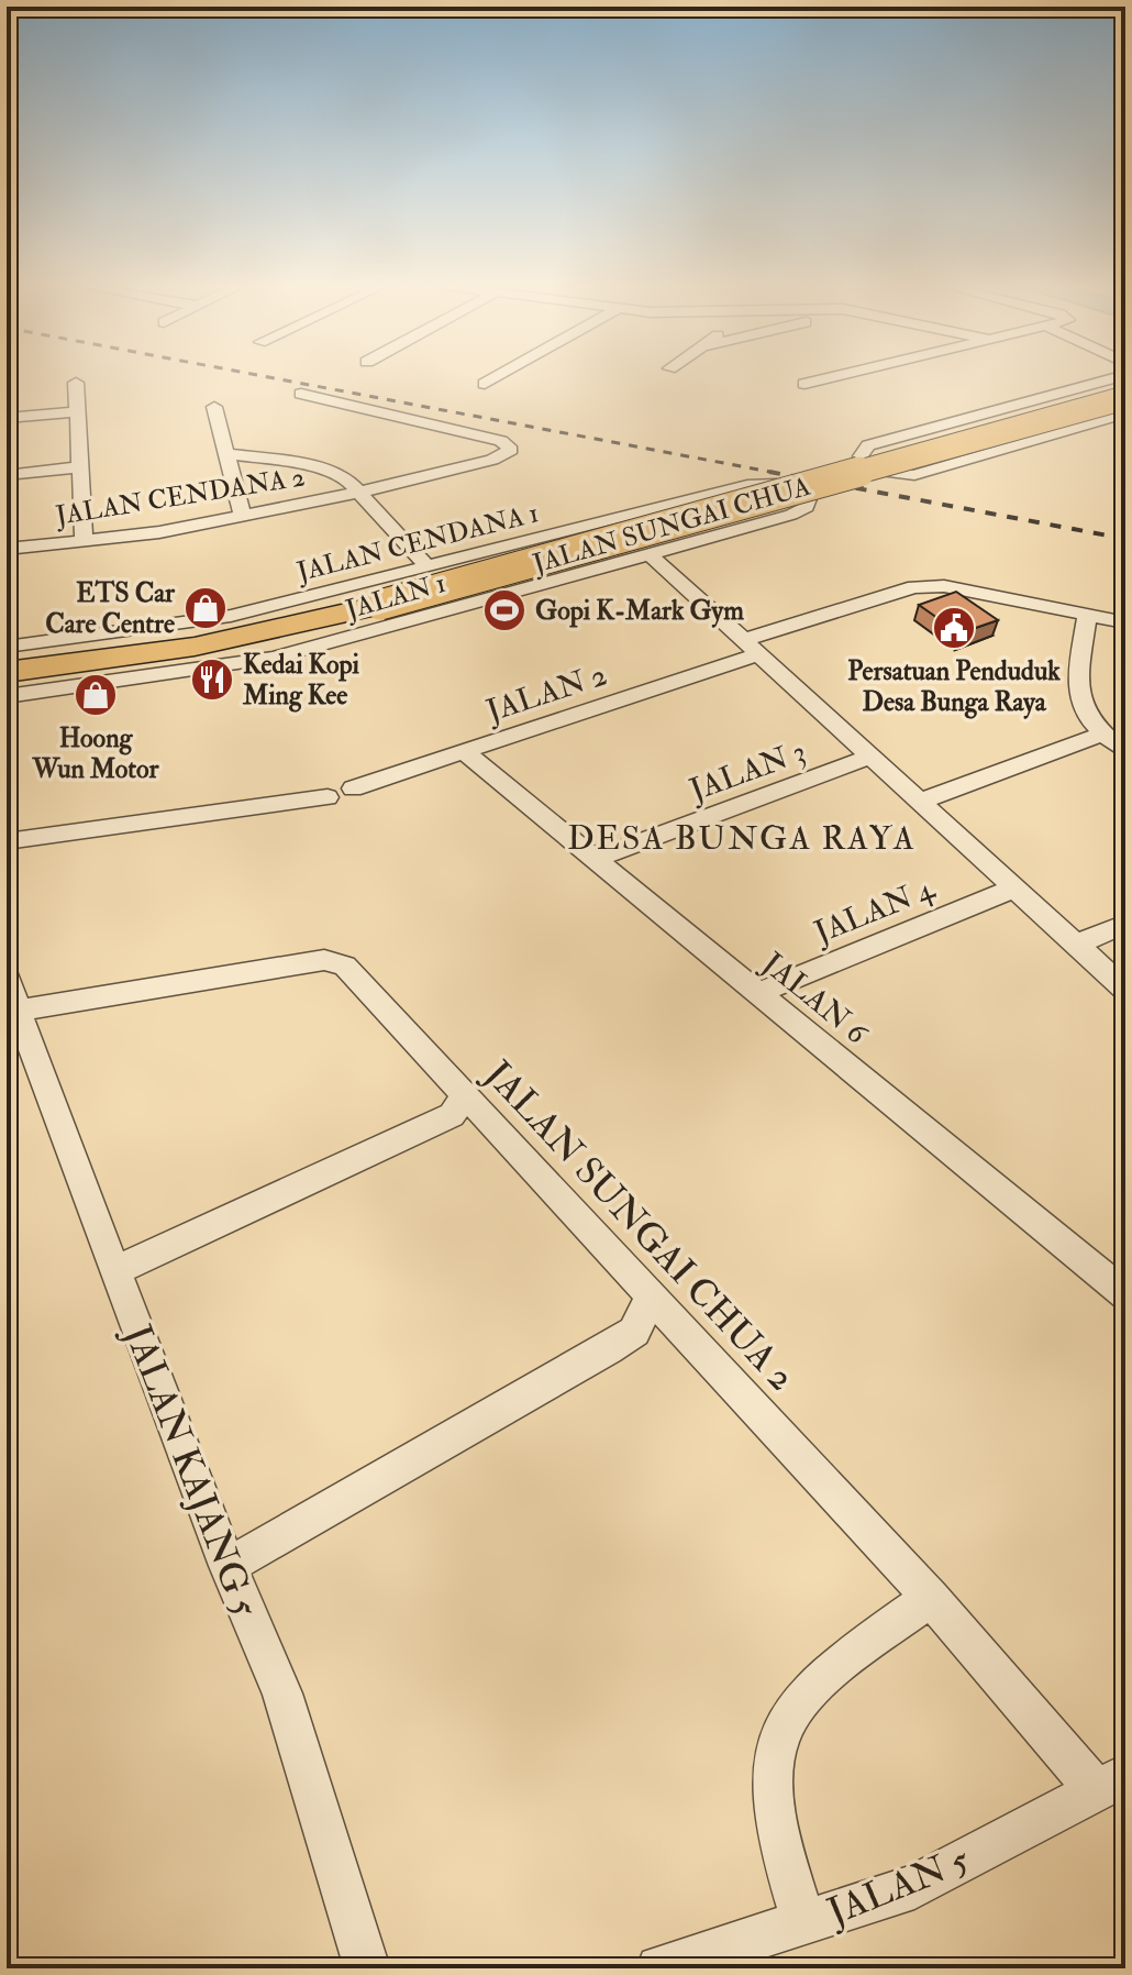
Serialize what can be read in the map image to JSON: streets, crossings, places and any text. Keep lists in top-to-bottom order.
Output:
{
  "streets": {
    "main road": ["JALAN SUNGAI CHUA"],
    "street": [
      "JALAN CENDANA 2",
      "JALAN CENDANA 1",
      "JALAN 1",
      "JALAN 2",
      "JALAN 3",
      "JALAN 4",
      "JALAN 6",
      "JALAN SUNGAI CHUA 2",
      "JALAN KAJANG 5",
      "JALAN 5"
    ]
  },
  "crossings": [
    ["JALAN SUNGAI CHUA", "JALAN 1"],
    ["JALAN CENDANA 1", "JALAN 1"],
    ["JALAN 2", "JALAN 6"],
    ["JALAN 3", "JALAN 6"],
    ["JALAN 4", "JALAN 6"],
    ["JALAN SUNGAI CHUA 2", "JALAN KAJANG 5"],
    ["JALAN SUNGAI CHUA 2", "JALAN 5"]
  ],
  "districts": ["DESA BUNGA RAYA"],
  "places": {
    "shop": ["ETS Car Care Centre", "Hoong Wun Motor"],
    "sports": ["Gopi K-Mark Gym"],
    "public building": ["Persatuan Penduduk Desa Bunga Raya"],
    "restaurant": ["Kedai Kopi Ming Kee"]
  }
}
